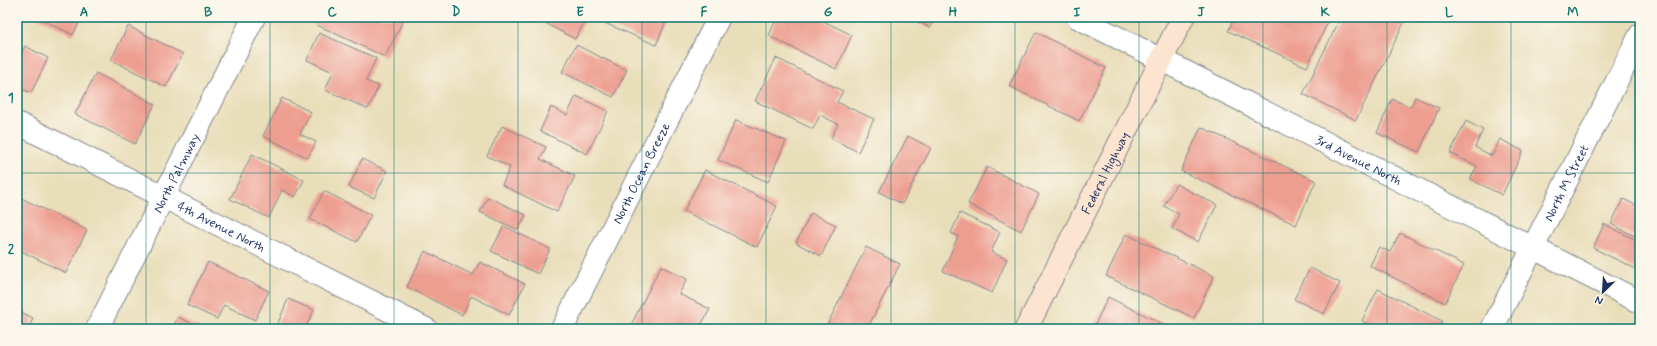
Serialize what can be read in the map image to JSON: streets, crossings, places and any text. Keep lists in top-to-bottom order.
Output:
{
  "streets": {
    "main road": ["Federal Highway"],
    "street": [
      "3rd Avenue North",
      "North Palmway",
      "North Ocean Breeze",
      "North M Street",
      "4th Avenue North"
    ]
  },
  "crossings": [
    ["3rd Avenue North", "Federal Highway"],
    ["3rd Avenue North", "North M Street"],
    ["North Palmway", "4th Avenue North"]
  ],
  "north": "bottom left",
  "grid": {
    "columns": [
      "A",
      "B",
      "C",
      "D",
      "E",
      "F",
      "G",
      "H",
      "I",
      "J",
      "K",
      "L",
      "M"
    ],
    "rows": ["1", "2"]
  }
}
